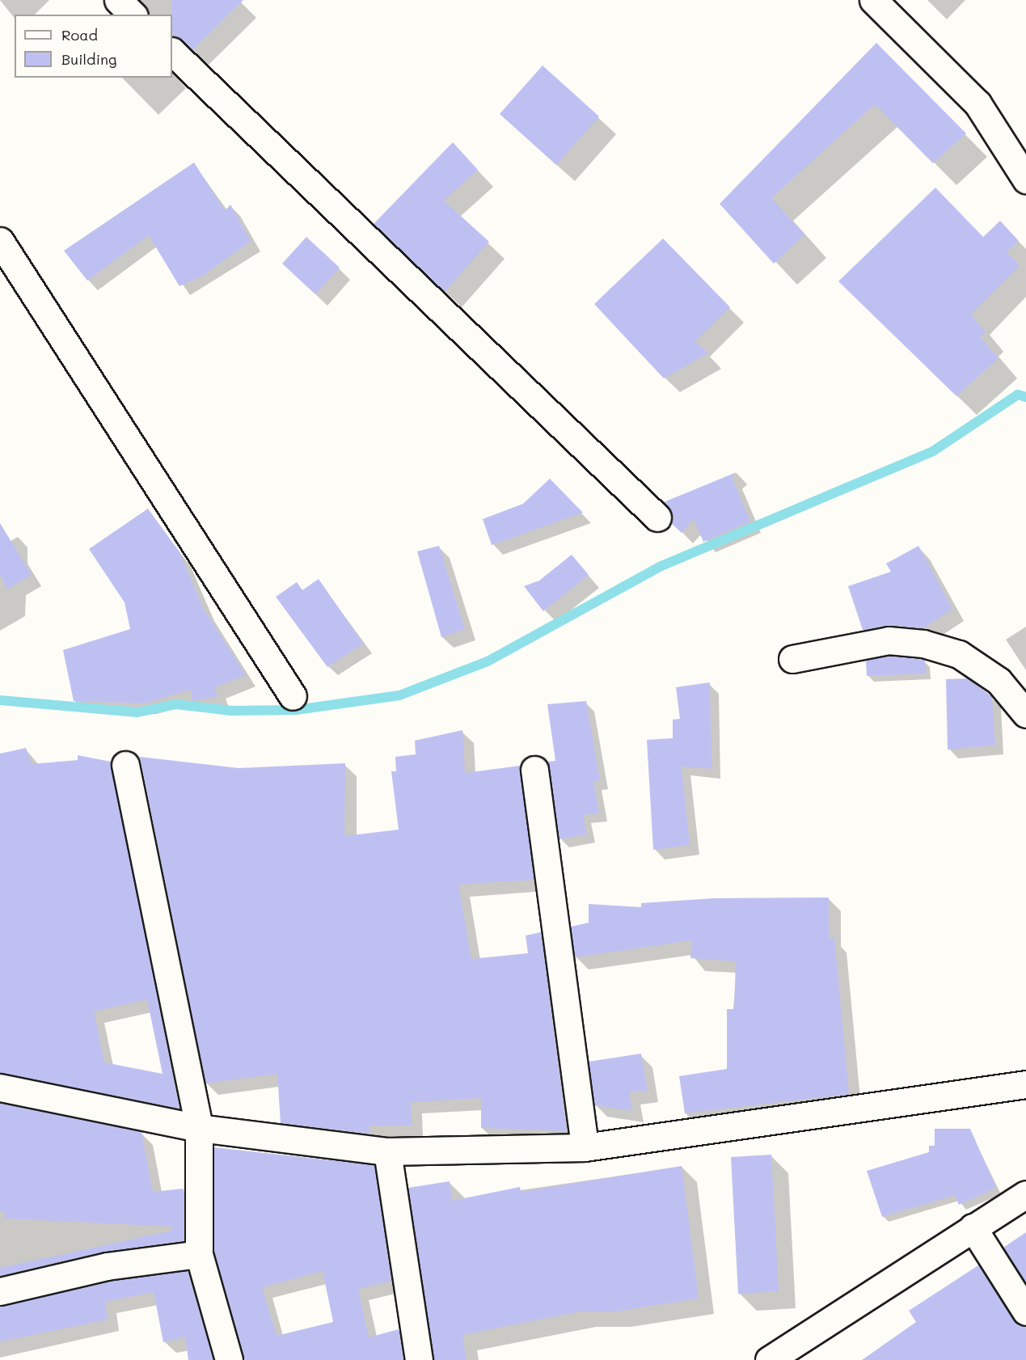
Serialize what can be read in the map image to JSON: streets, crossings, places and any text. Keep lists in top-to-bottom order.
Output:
{
  "legend": ["Road", "Building"]
}
